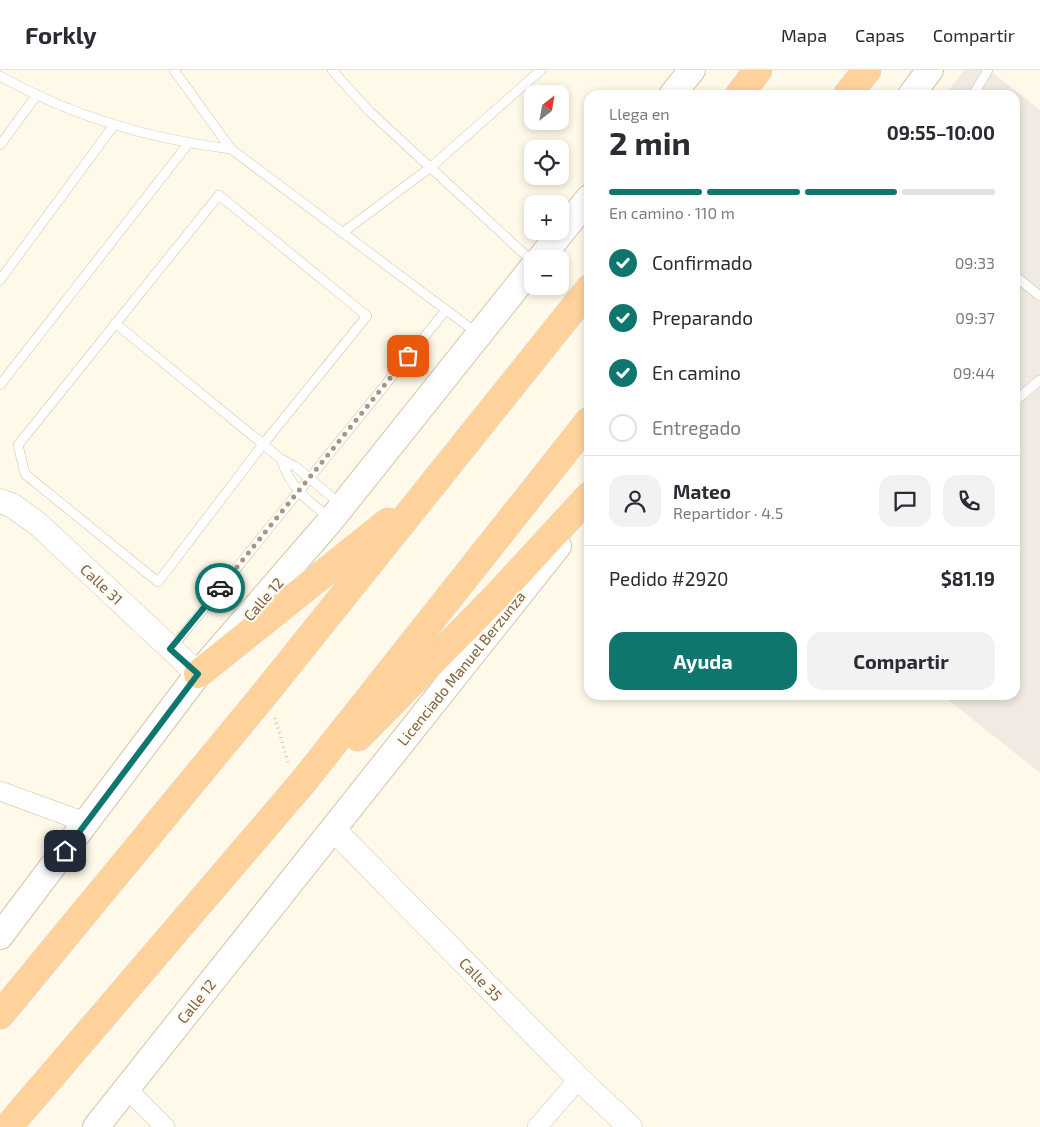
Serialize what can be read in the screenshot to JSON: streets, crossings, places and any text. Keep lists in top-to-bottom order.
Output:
{
  "streets": {
    "main road": ["Calle 12", "Licenciado Manuel Berzunza"],
    "street": ["Calle 31", "Calle 35"]
  },
  "crossings": [
    ["Calle 31", "Calle 12"],
    ["Calle 12", "Licenciado Manuel Berzunza"],
    ["Calle 12", "Calle 35"],
    ["Licenciado Manuel Berzunza", "Calle 35"]
  ],
  "north": "top right",
  "page": {
    "header": "Forkly",
    "nav": ["Mapa", "Capas", "Compartir"],
    "map_buttons": ["+", "−"],
    "heading": ["2 min", "Llega en", "09:55–10:00"],
    "panel": [
      "Mateo",
      "Repartidor · 4.5",
      "Pedido #2920",
      "$81.19"
    ],
    "bar": "En camino · 110 m",
    "list": [
      ["Confirmado", "09:33"],
      ["Preparando", "09:37"],
      ["En camino", "09:44"],
      "Entregado"
    ],
    "buttons": ["Ayuda", "Compartir"]
  }
}
